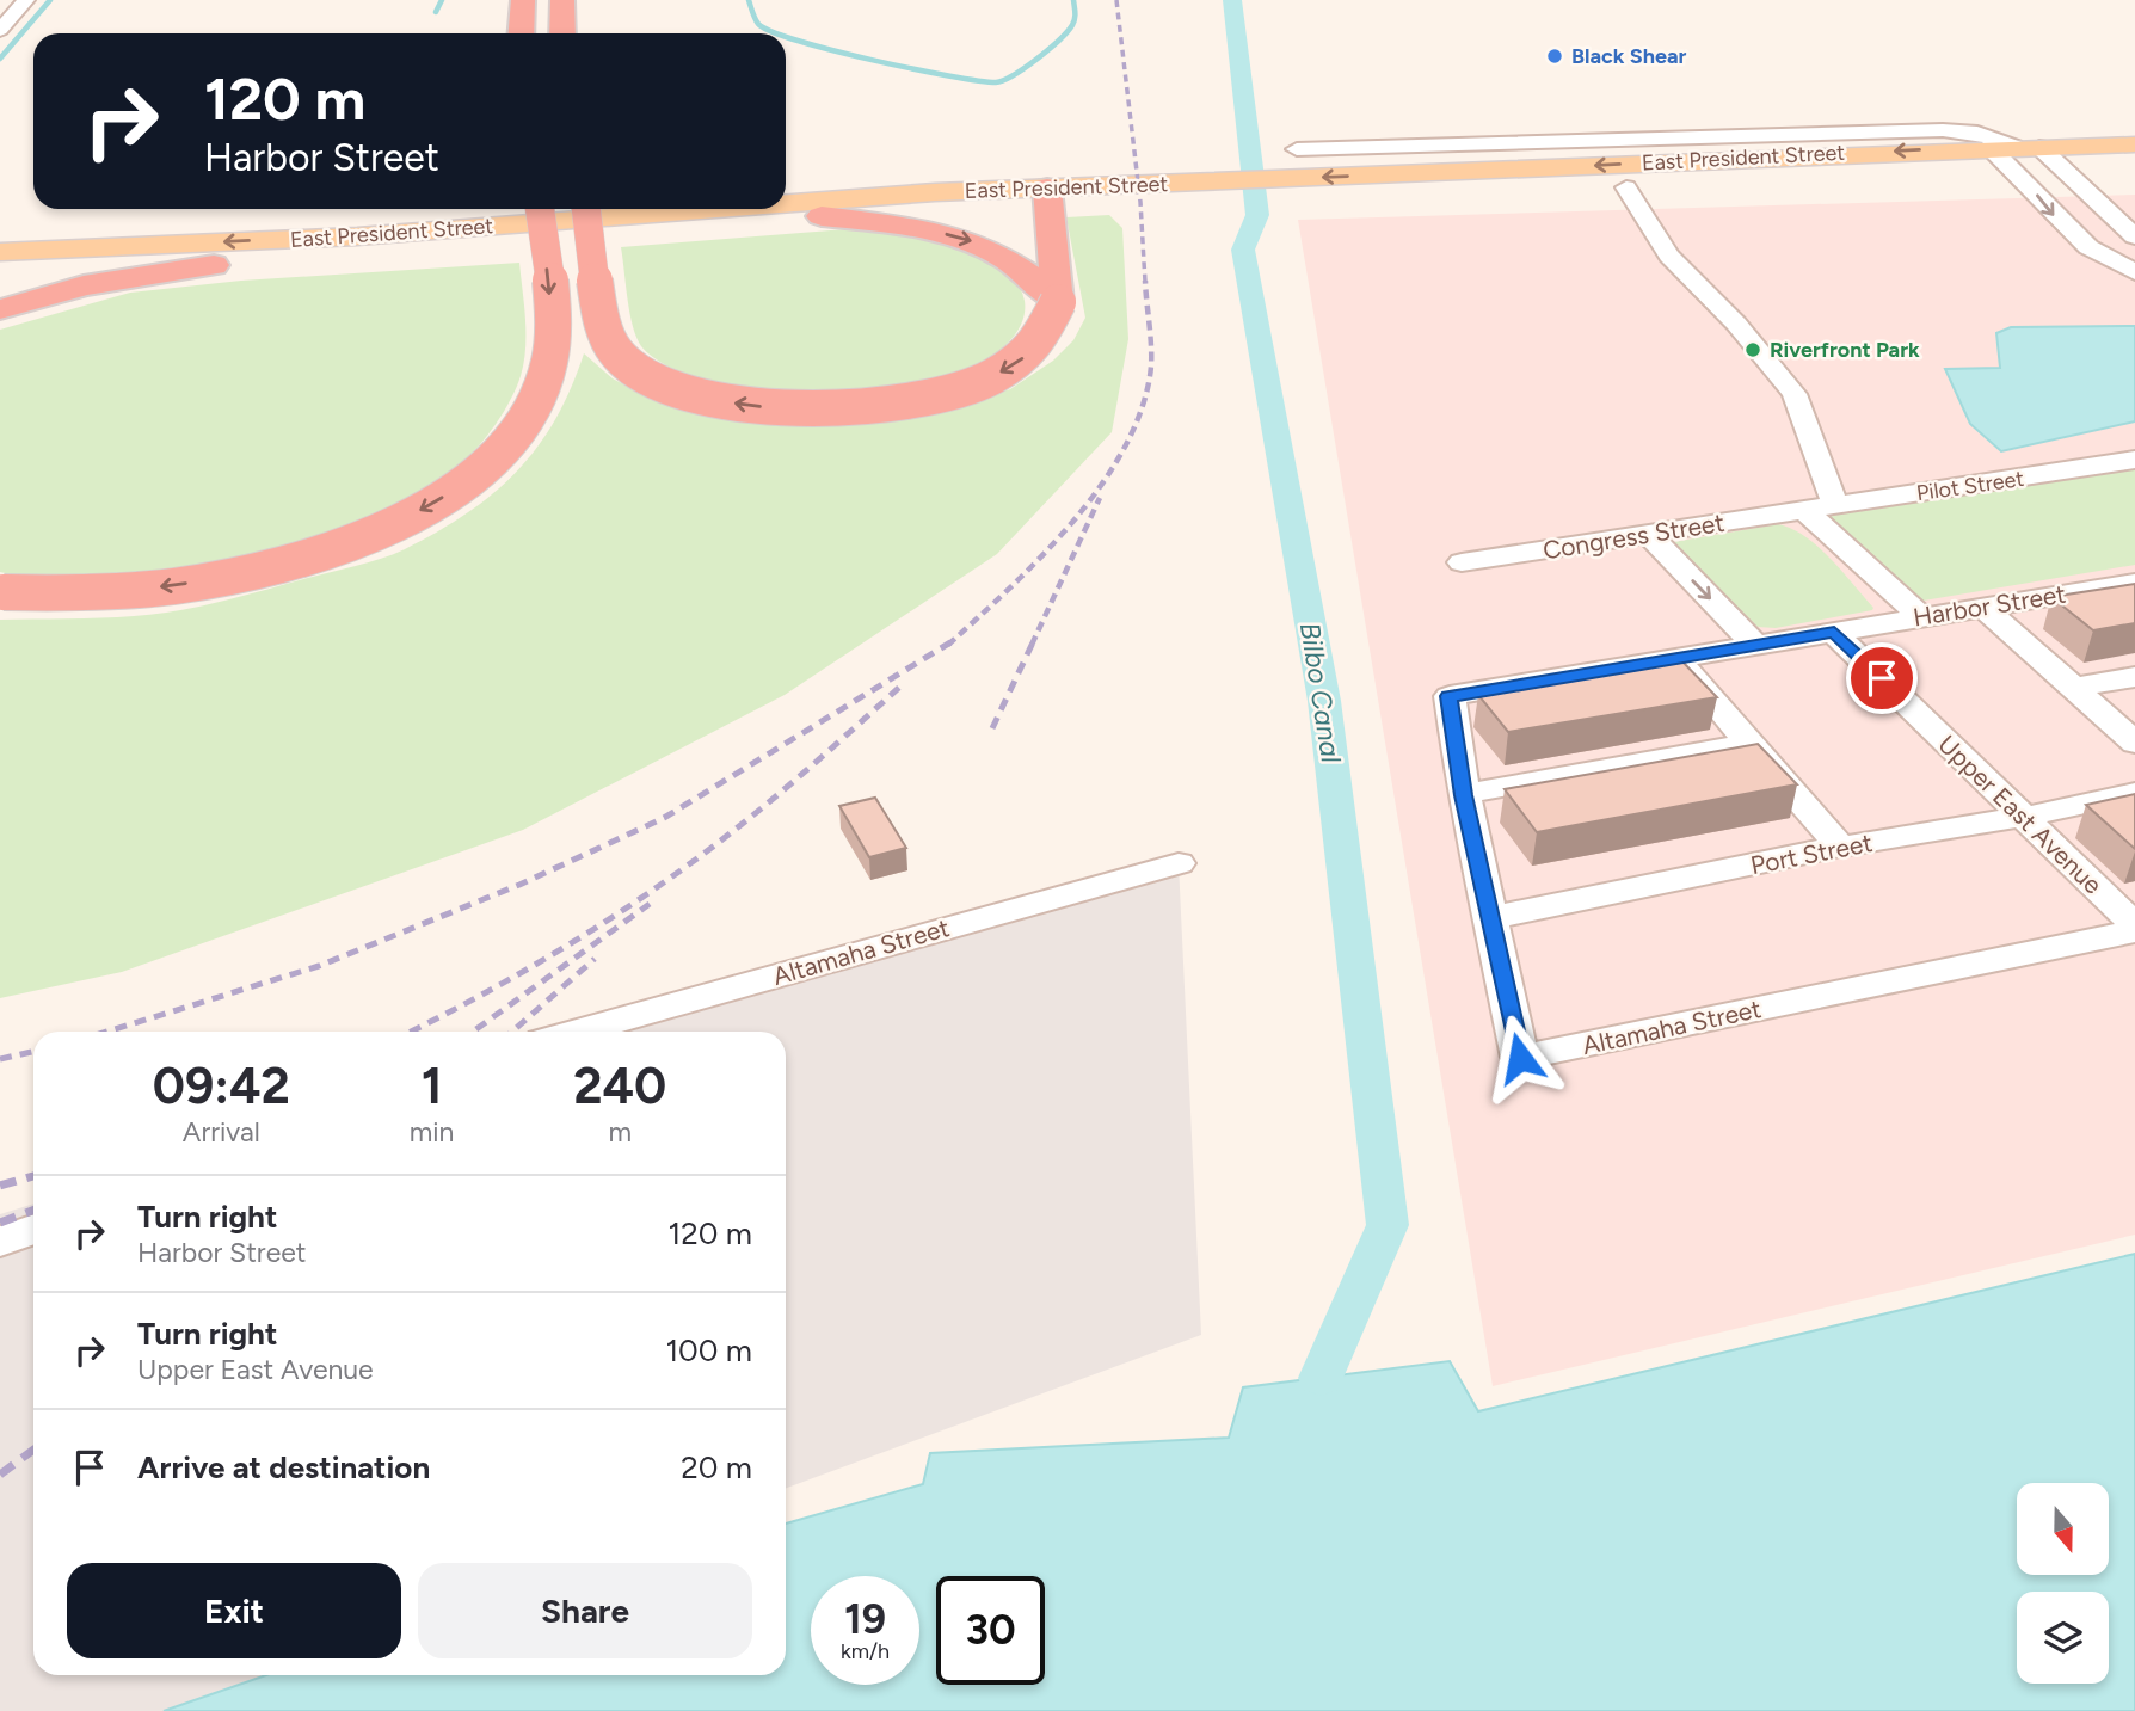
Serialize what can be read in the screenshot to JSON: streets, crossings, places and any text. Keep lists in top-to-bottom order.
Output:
{
  "streets": {
    "main road": ["East President Street"],
    "street": [
      "Pilot Street",
      "Congress Street",
      "Harbor Street",
      "Upper East Avenue",
      "Port Street",
      "Altamaha Street"
    ]
  },
  "crossings": [
    ["Pilot Street", "Congress Street"],
    ["Harbor Street", "Upper East Avenue"],
    ["Harbor Street", "Altamaha Street"],
    ["Upper East Avenue", "Port Street"],
    ["Upper East Avenue", "Altamaha Street"],
    ["Port Street", "Altamaha Street"]
  ],
  "water": ["Bilbo Canal"],
  "places": ["Black Shear", "Riverfront Park"],
  "north": "bottom",
  "page": {
    "turn": ["120 m", "Harbor Street"],
    "eta": [
      "09:42",
      "Arrival",
      "1",
      "min",
      "240",
      "m"
    ],
    "list": [
      {
        "name": "Turn right",
        "note": "Harbor Street",
        "value": "120 m"
      },
      {
        "name": "Turn right",
        "note": "Upper East Avenue",
        "value": "100 m"
      },
      {
        "name": "Arrive at destination",
        "value": "20 m"
      }
    ],
    "buttons": ["Exit", "Share"],
    "speed": "19 km/h",
    "limit": "30"
  }
}
